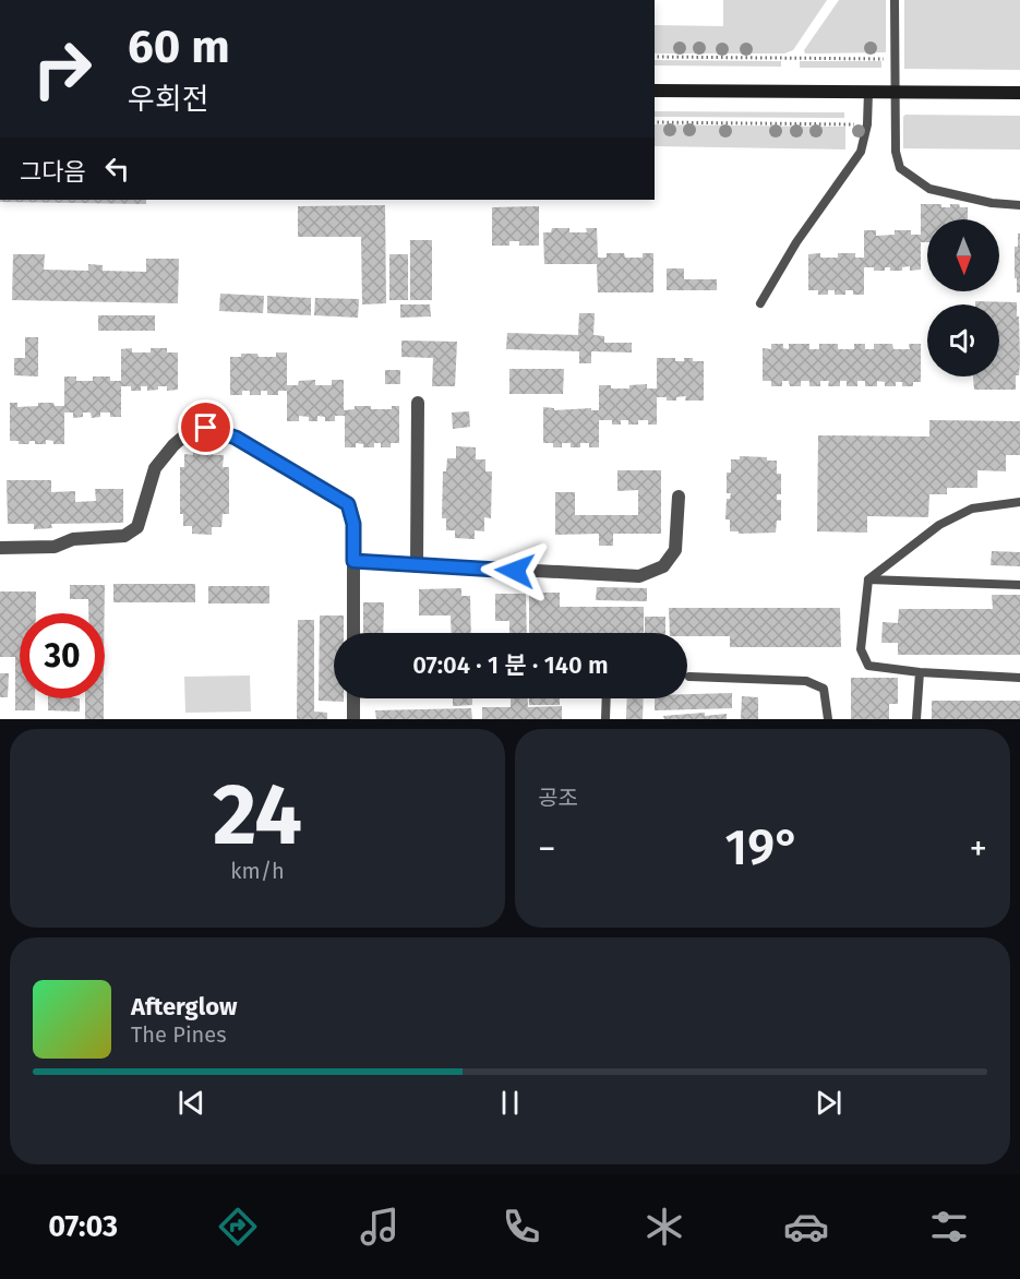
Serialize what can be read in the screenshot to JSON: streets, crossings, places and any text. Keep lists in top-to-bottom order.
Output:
{
  "north": "bottom",
  "page": {
    "turn": ["60 m", "우회전"],
    "then": "그다음",
    "limit": "30",
    "trip": "07:04 · 1 분 · 140 m",
    "tile": [
      ["24", "km/h"],
      "공조"
    ],
    "heat": ["−", "19°", "+"],
    "song": ["Afterglow", "The Pines"],
    "tabs": "07:03"
  }
}
